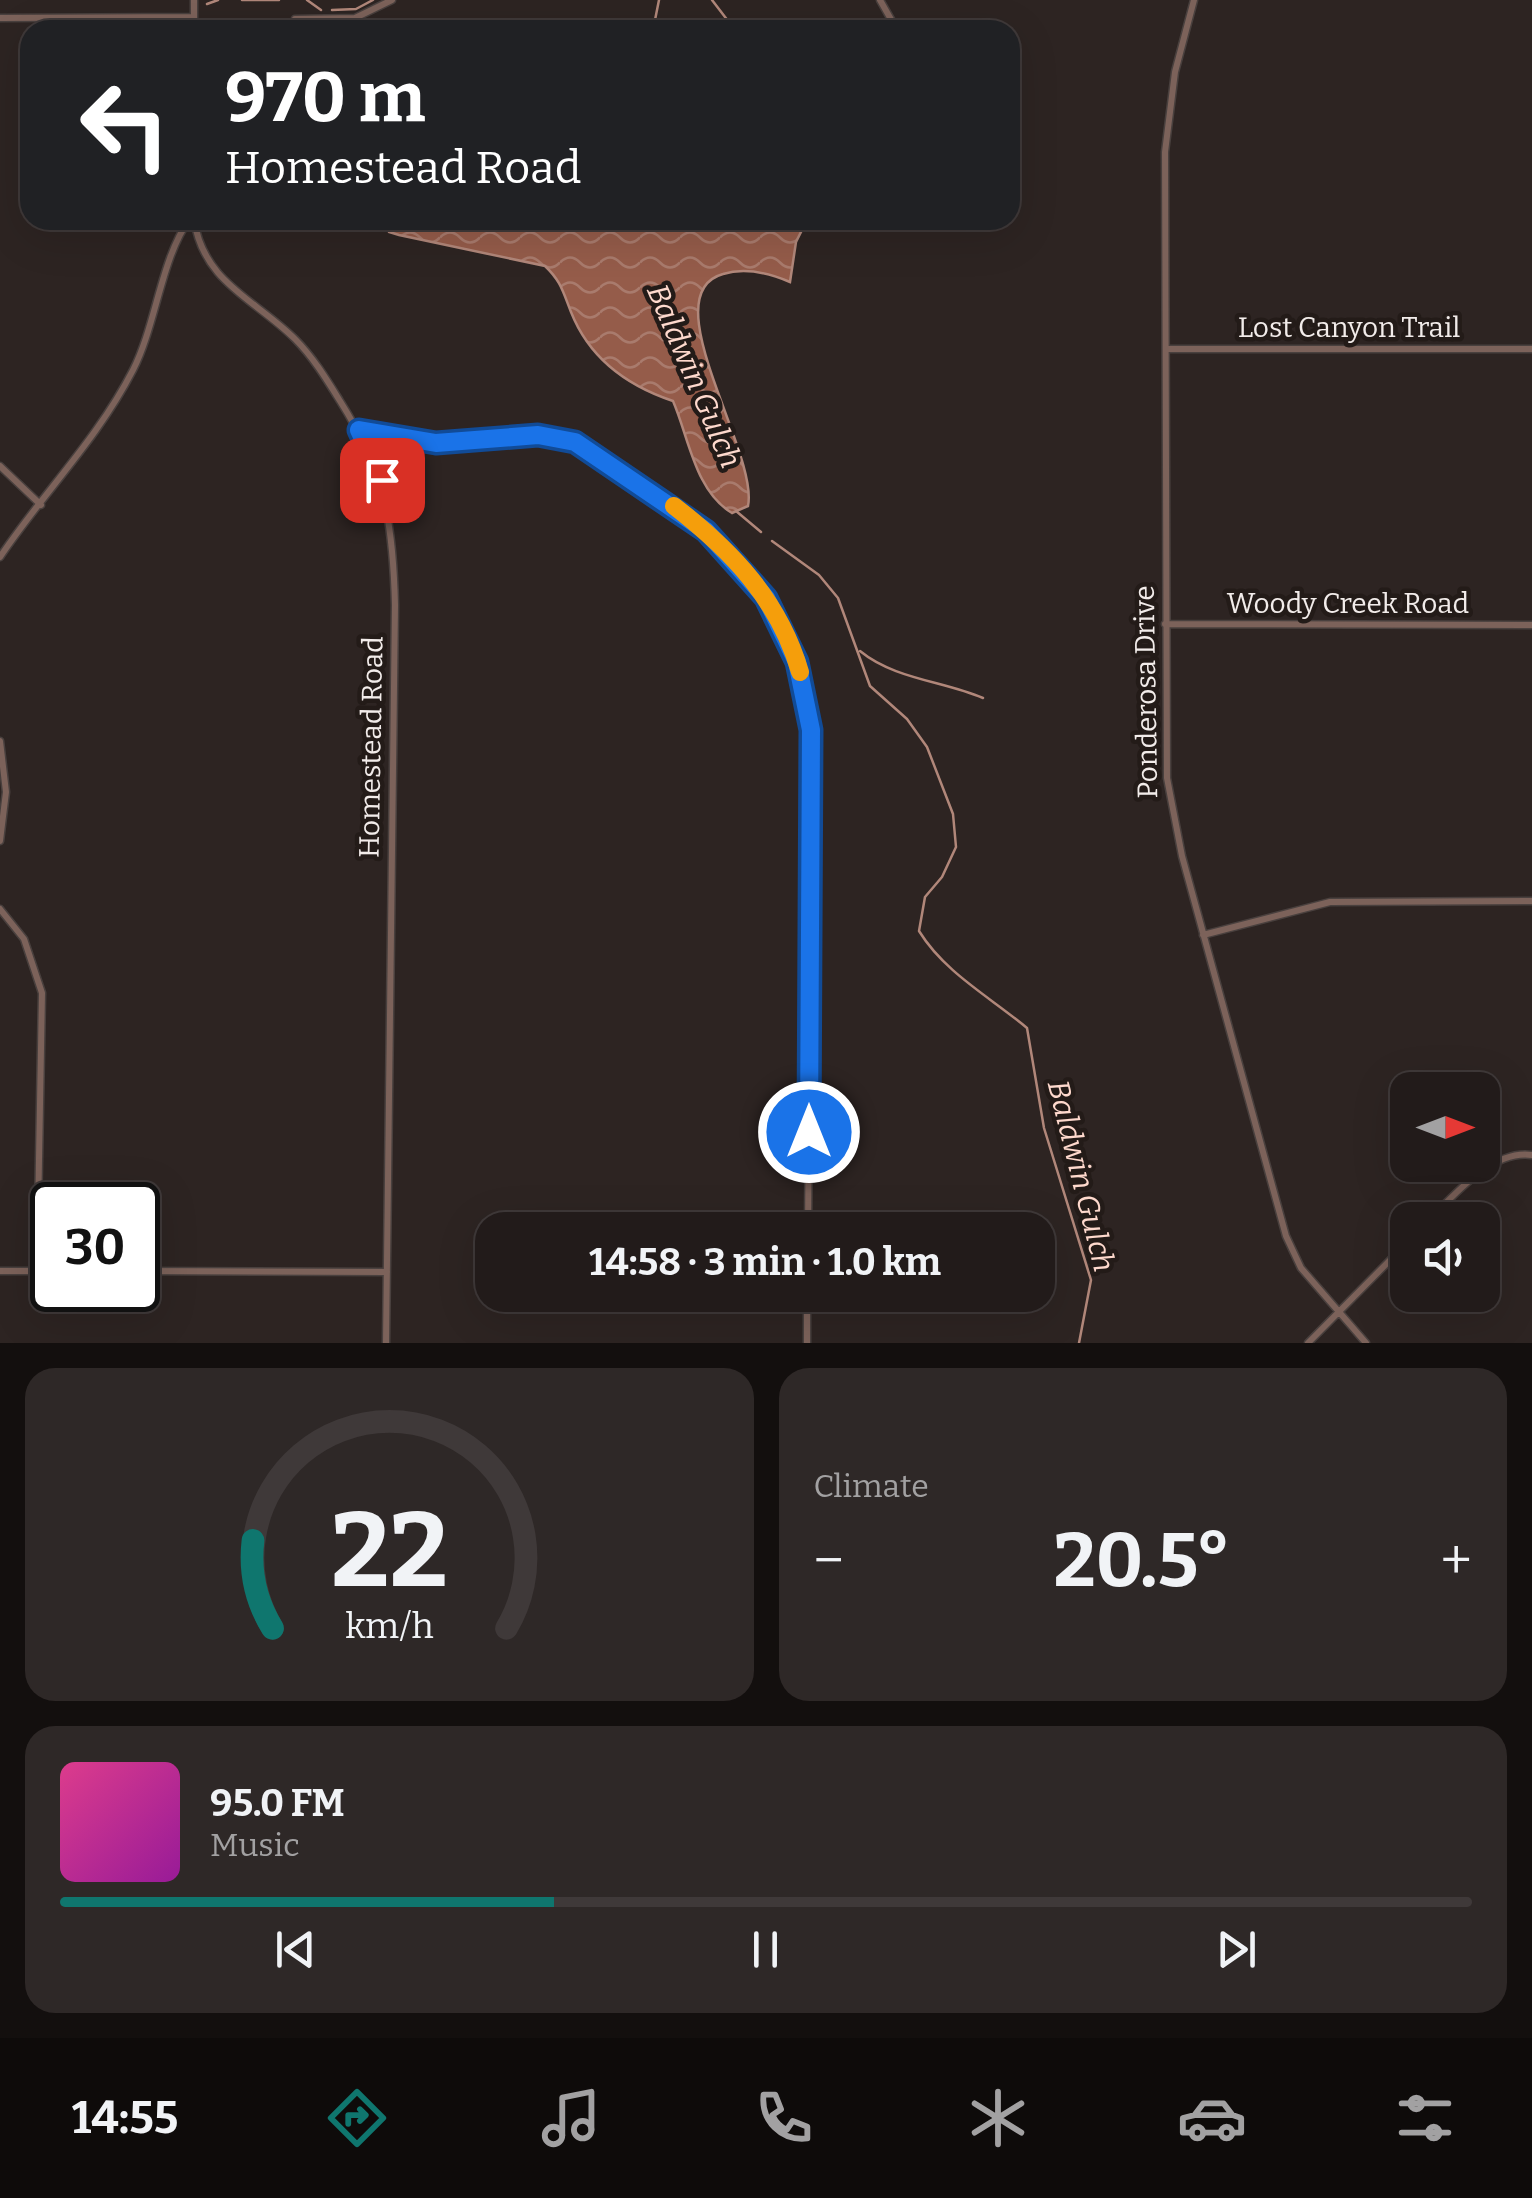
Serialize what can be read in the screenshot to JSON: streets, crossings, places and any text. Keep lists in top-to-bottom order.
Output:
{
  "streets": {
    "street": [
      "Lost Canyon Trail",
      "Woody Creek Road",
      "Ponderosa Drive",
      "Homestead Road"
    ]
  },
  "crossings": [
    ["Lost Canyon Trail", "Ponderosa Drive"],
    ["Woody Creek Road", "Ponderosa Drive"]
  ],
  "water": ["Baldwin Gulch"],
  "north": "right",
  "page": {
    "turn": ["970 m", "Homestead Road"],
    "limit": "30",
    "trip": "14:58 · 3 min · 1.0 km",
    "tile": "Climate",
    "heat": ["−", "20.5°", "+"],
    "song": ["95.0 FM", "Music"],
    "tabs": "14:55",
    "gauge": ["22", "km/h"]
  }
}
